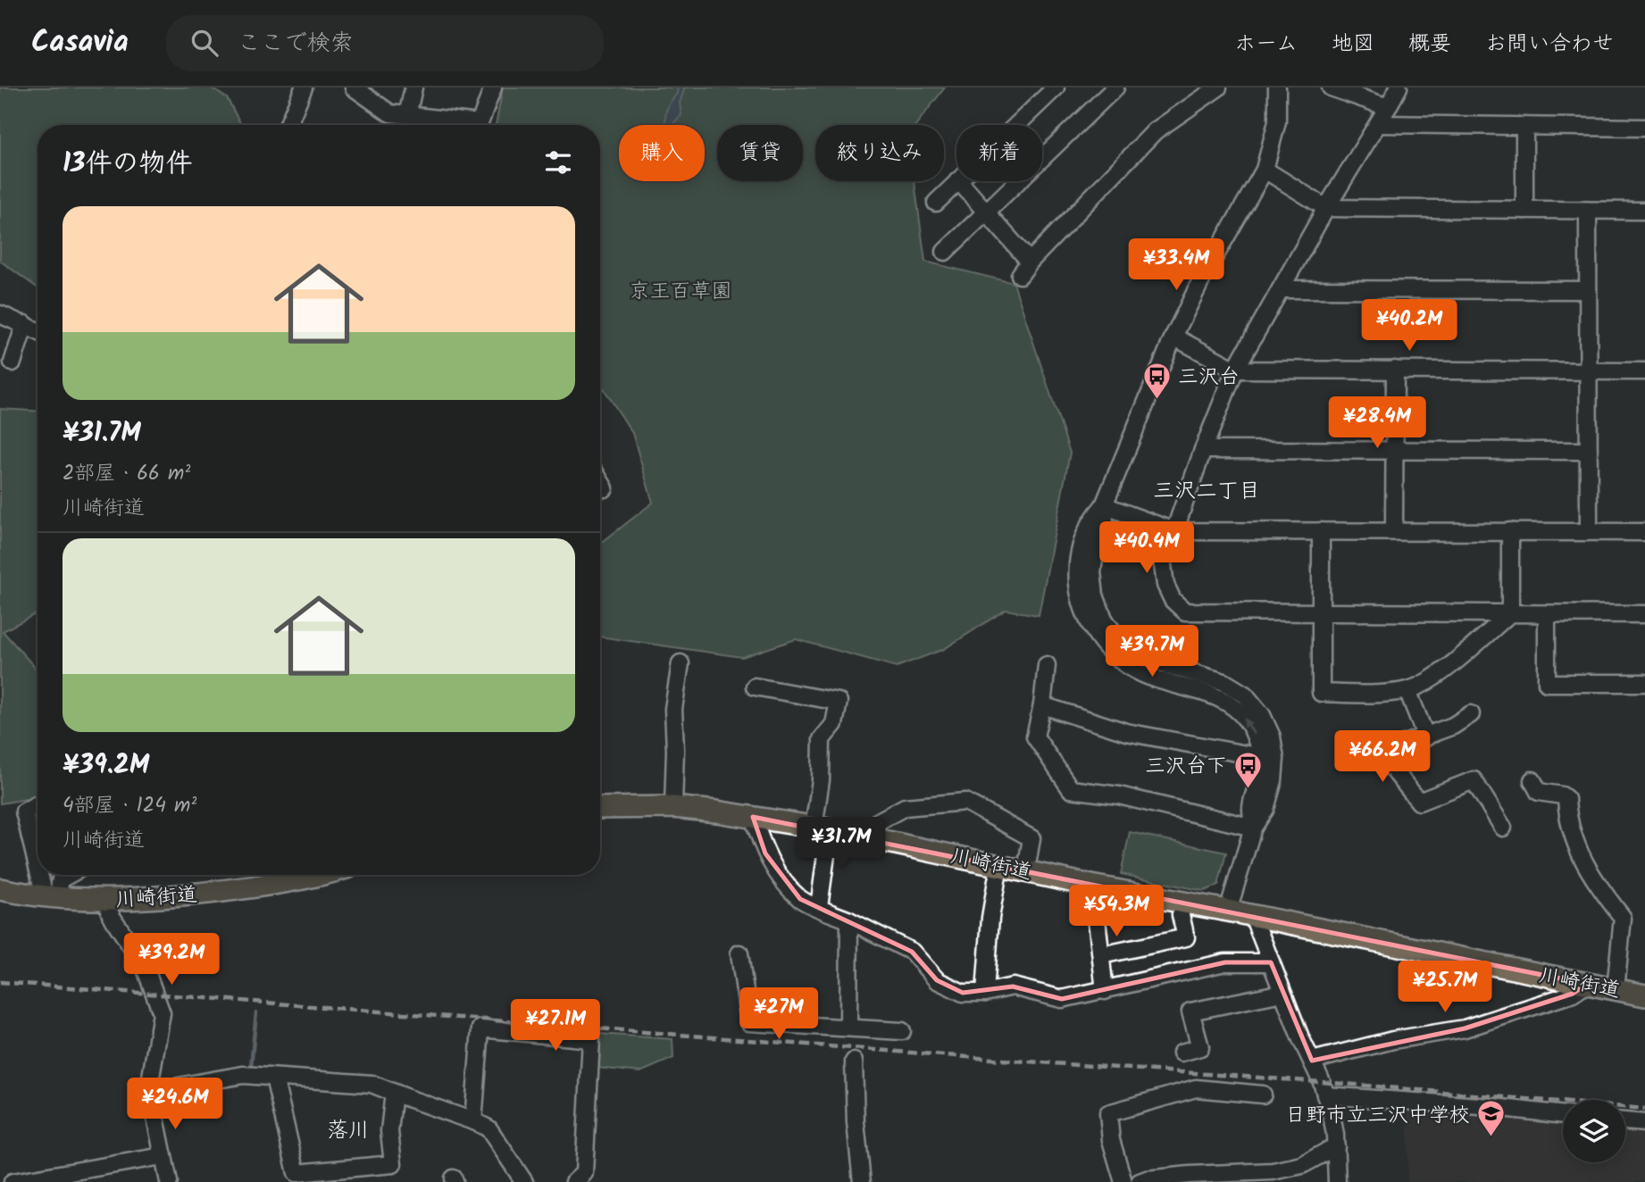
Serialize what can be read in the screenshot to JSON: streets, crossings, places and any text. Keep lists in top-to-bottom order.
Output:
{
  "streets": {
    "main road": ["川崎街道"]
  },
  "districts": ["三沢二丁目", "落川"],
  "parks": ["京王百草園"],
  "places": {
    "bus stop": ["三沢台", "三沢台下"],
    "school or university": ["日野市立三沢中学校"]
  },
  "page": {
    "header": "Casavia",
    "search": "ここで検索",
    "nav": [
      "ホーム",
      "地図",
      "概要",
      "お問い合わせ"
    ],
    "chip": [
      "購入",
      "賃貸",
      "絞り込み",
      "新着"
    ],
    "heading": "13件の物件",
    "list": [
      {
        "name": "¥31.7M",
        "note": "2部屋 · 66 m² · 川崎街道"
      },
      {
        "name": "¥39.2M",
        "note": "4部屋 · 124 m² · 川崎街道"
      }
    ],
    "price": [
      "¥33.4M",
      "¥40.2M",
      "¥28.4M",
      "¥40.4M",
      "¥39.7M",
      "¥66.2M",
      "¥31.7M",
      "¥54.3M",
      "¥39.2M",
      "¥25.7M",
      "¥27M",
      "¥27.1M",
      "¥24.6M"
    ]
  }
}
